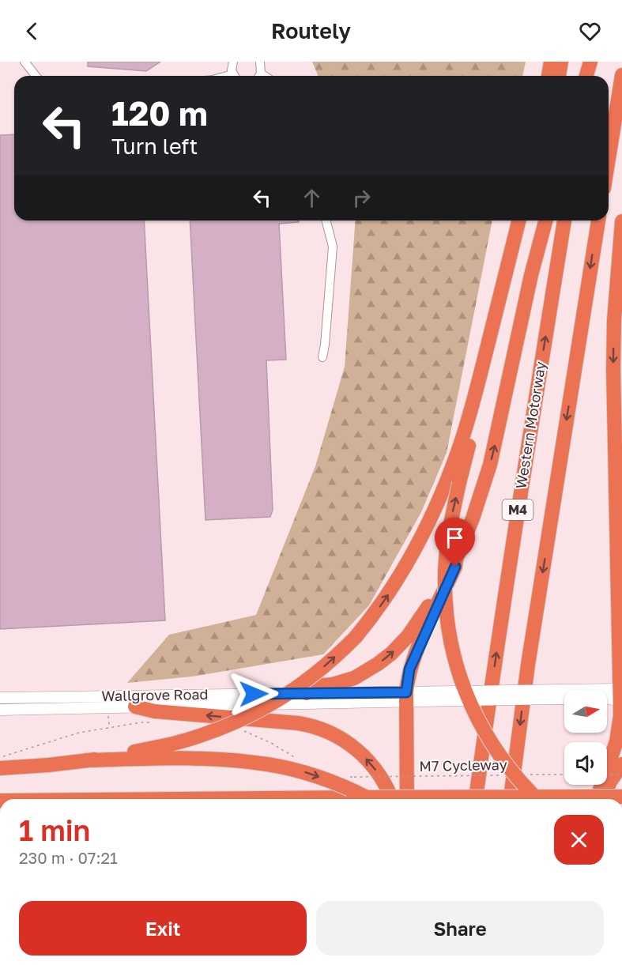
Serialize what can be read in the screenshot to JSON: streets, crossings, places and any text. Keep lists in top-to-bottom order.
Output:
{
  "streets": {
    "highway": ["Western Motorway", "M4"],
    "main road": ["Wallgrove Road"],
    "path": ["M7 Cycleway"]
  },
  "north": "right",
  "page": {
    "header": "Routely",
    "turn": ["120 m", "Turn left"],
    "heading": ["1 min", "230 m · 07:21"],
    "buttons": ["Exit", "Share"]
  }
}
